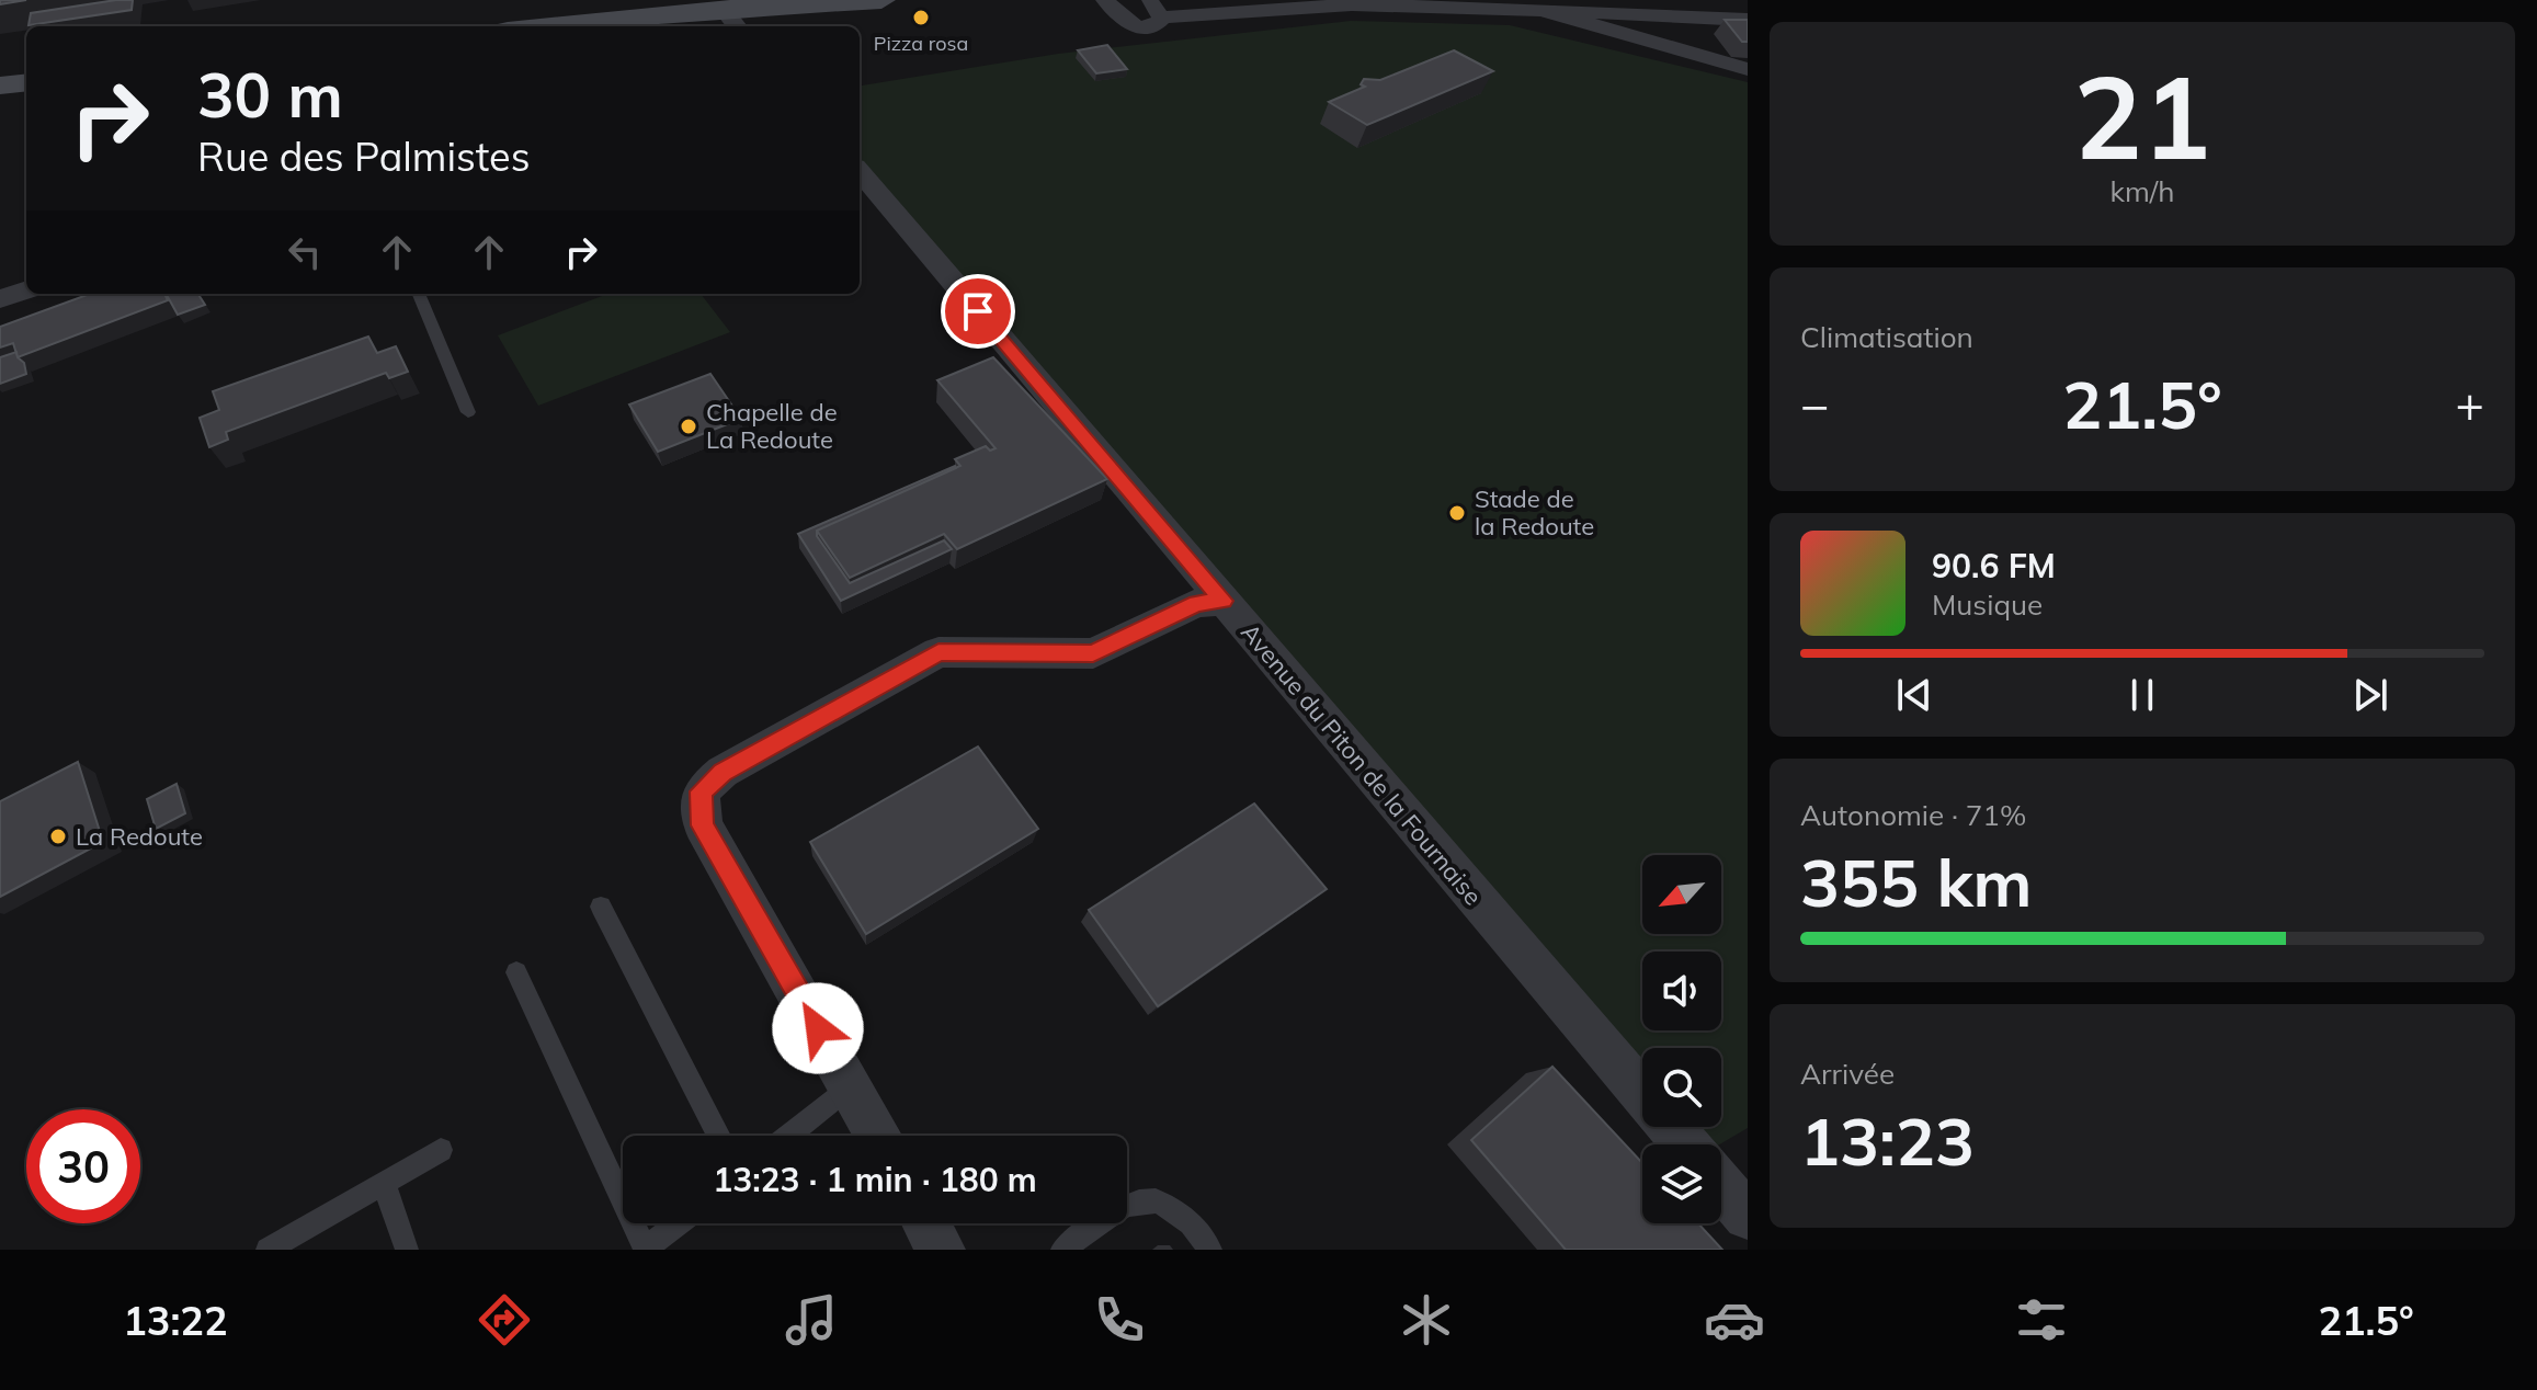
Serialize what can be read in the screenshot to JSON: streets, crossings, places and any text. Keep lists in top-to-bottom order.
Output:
{
  "streets": {
    "street": ["Avenue du Piton de la Fournaise"]
  },
  "places": [
    "Pizza rosa",
    "Chapelle de La Redoute",
    "Stade de la Redoute",
    "La Redoute"
  ],
  "north": "bottom left",
  "page": {
    "tile": [
      ["21", "km/h"],
      "Climatisation",
      ["Autonomie · 71%", "355 km"],
      ["Arrivée", "13:23"]
    ],
    "turn": ["30 m", "Rue des Palmistes"],
    "heat": ["−", "21.5°", "+"],
    "song": ["90.6 FM", "Musique"],
    "limit": "30",
    "trip": "13:23 · 1 min · 180 m",
    "tabs": ["13:22", "21.5°"]
  }
}
